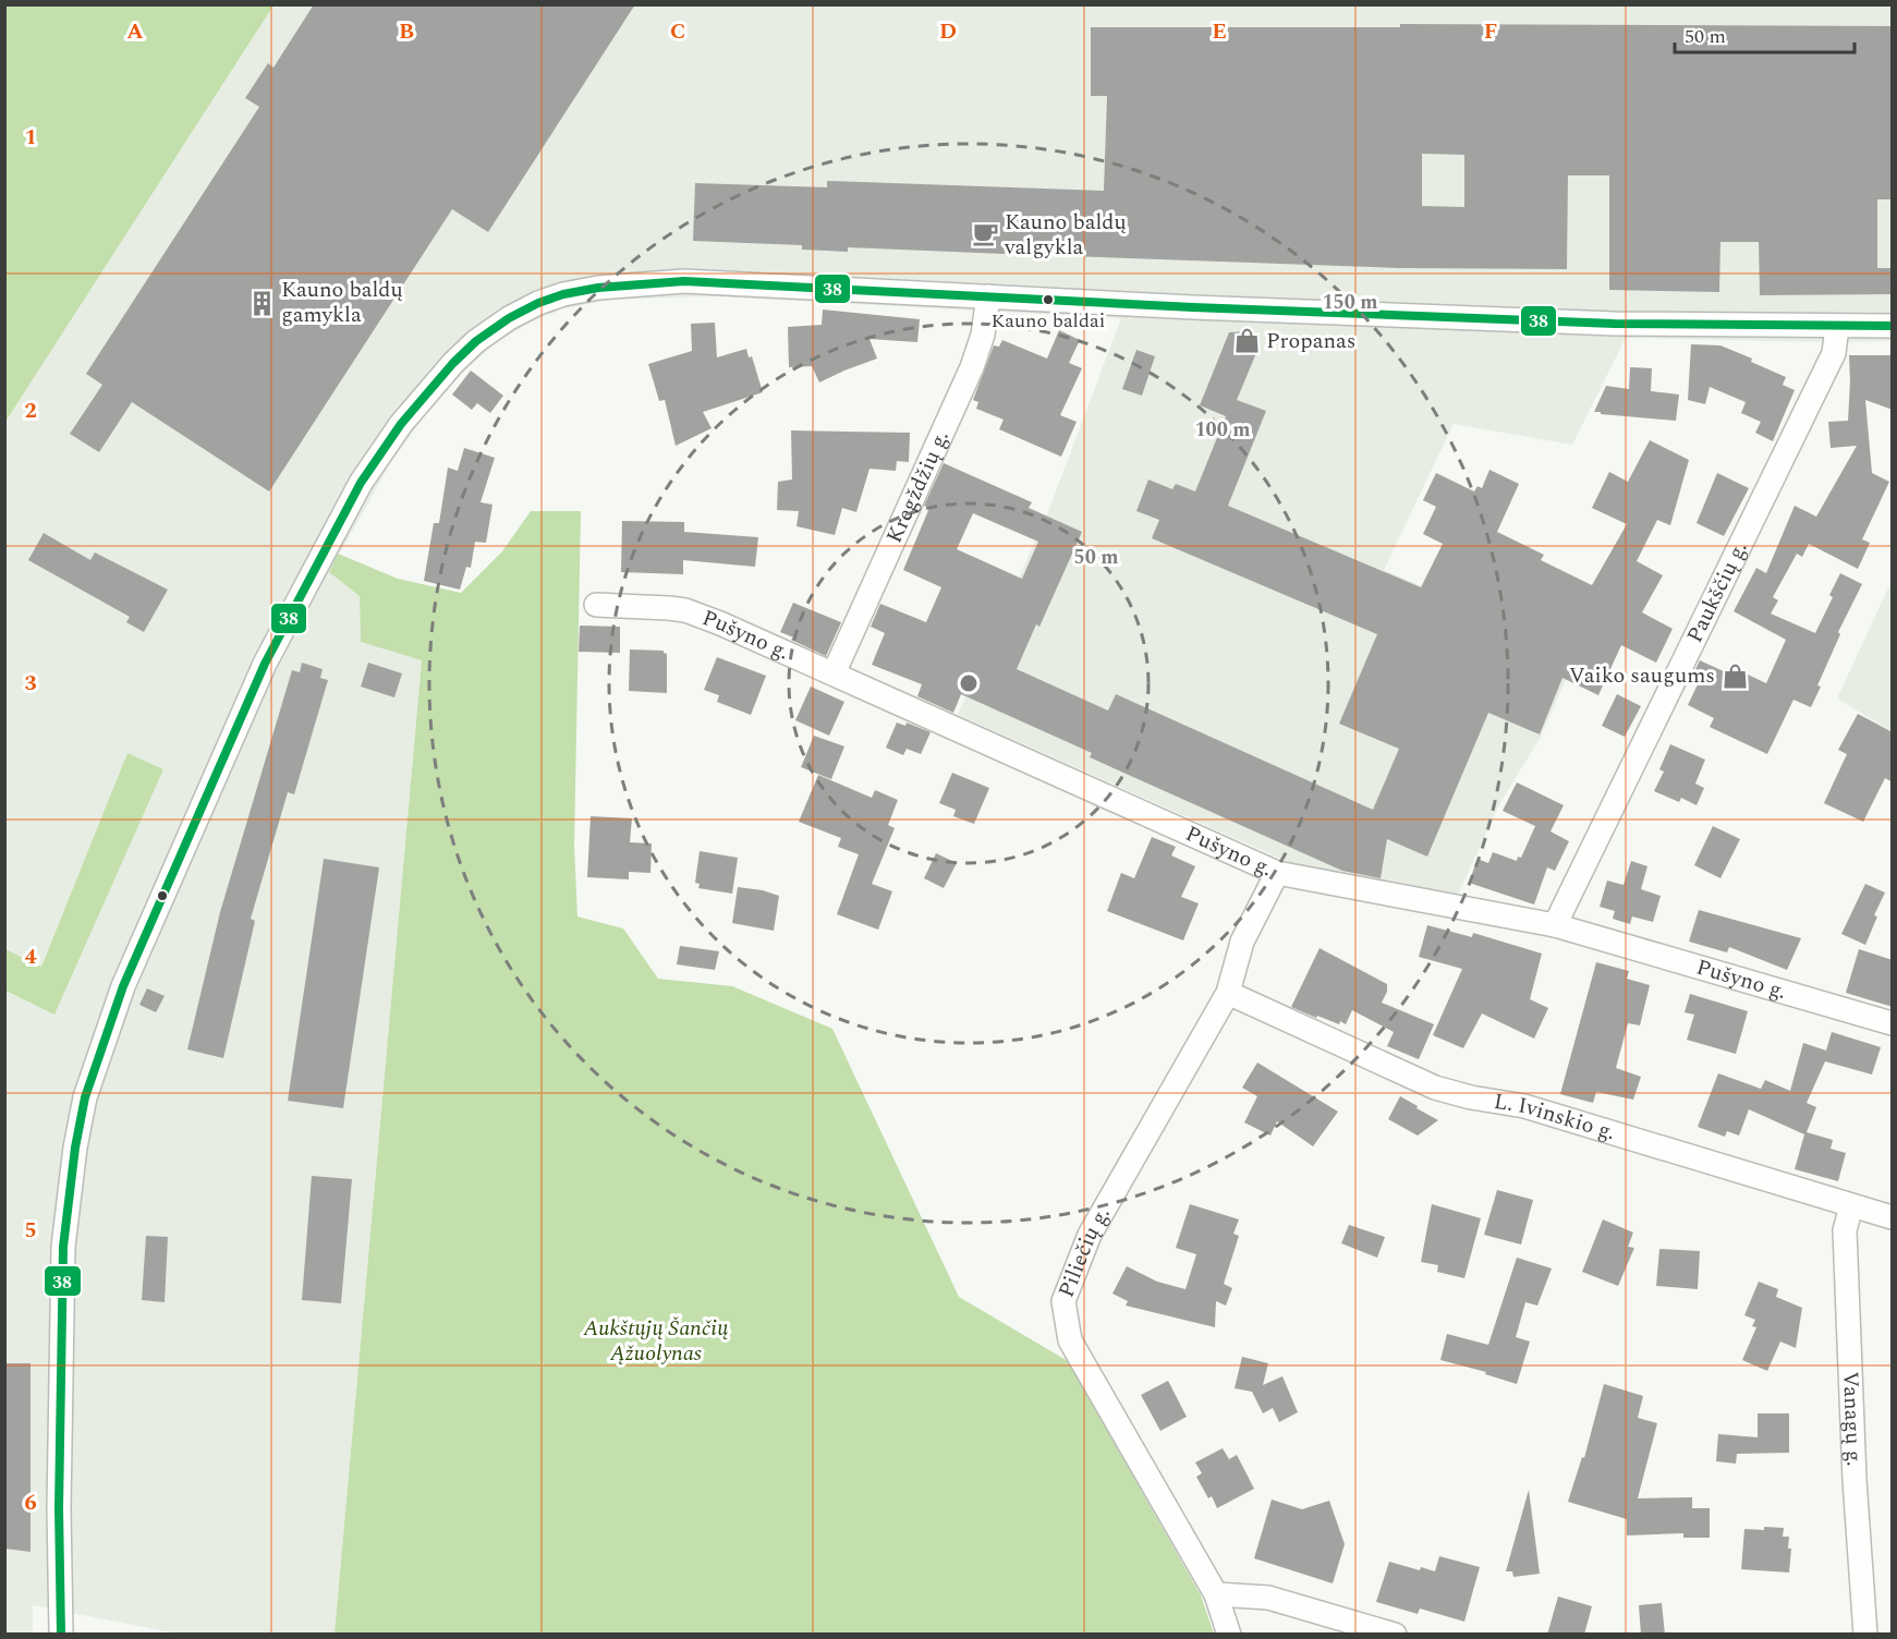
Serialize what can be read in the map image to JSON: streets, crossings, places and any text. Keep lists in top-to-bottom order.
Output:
{
  "streets": {
    "street": [
      "Kregždžių g.",
      "Paukščių g.",
      "Pušyno g.",
      "L. Ivinskio g.",
      "Piliečių g.",
      "Vanagų g."
    ]
  },
  "crossings": [
    ["Kregždžių g.", "Pušyno g."],
    ["Paukščių g.", "Pušyno g."],
    ["Pušyno g.", "Piliečių g."],
    ["L. Ivinskio g.", "Piliečių g."],
    ["L. Ivinskio g.", "Vanagų g."]
  ],
  "parks": ["Aukštųjų Šančių Ąžuolynas"],
  "places": {
    "cafe": ["Kauno baldų valgykla"],
    "other": ["Kauno baldai"],
    "building": ["Kauno baldų gamykla"],
    "shop": ["Propanas", "Vaiko saugums"]
  },
  "lines": ["transit line 38"],
  "scale_bar": "50 m",
  "grid": {
    "columns": [
      "A",
      "B",
      "C",
      "D",
      "E",
      "F"
    ],
    "rows": [
      "1",
      "2",
      "3",
      "4",
      "5",
      "6"
    ]
  },
  "rings": ["150 m", "100 m", "50 m"]
}
